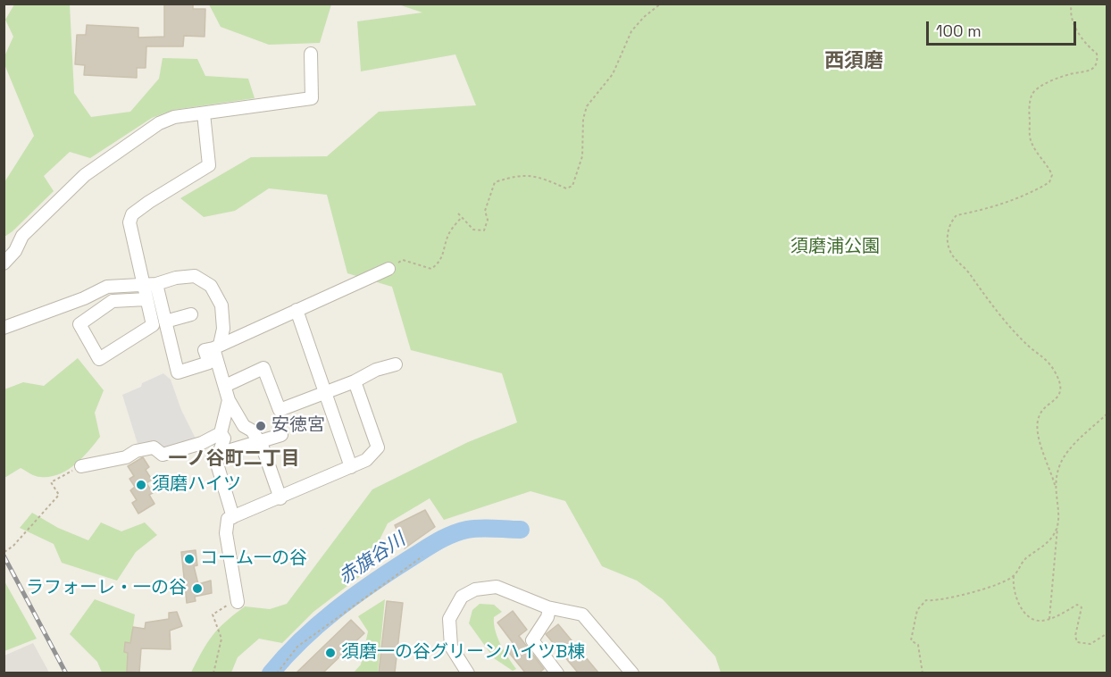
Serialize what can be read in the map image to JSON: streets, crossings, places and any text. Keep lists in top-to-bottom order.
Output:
{
  "districts": ["西須磨", "一ノ谷町二丁目"],
  "water": ["赤旗谷川"],
  "parks": ["須磨浦公園"],
  "places": [
    "安徳宮",
    "須磨ハイツ",
    "コーム一の谷",
    "ラフォーレ・一の谷",
    "須磨一の谷グリーンハイツB棟"
  ],
  "scale_bar": "100 m"
}
